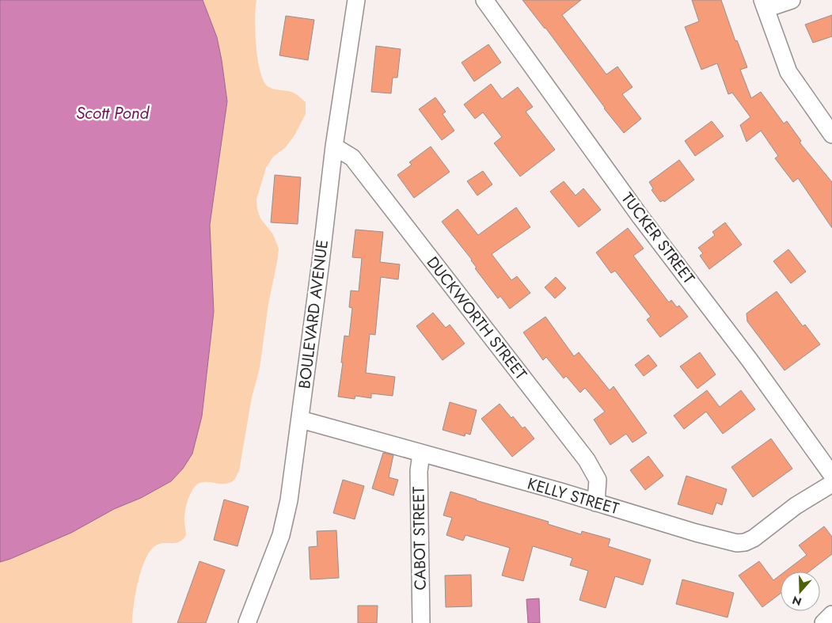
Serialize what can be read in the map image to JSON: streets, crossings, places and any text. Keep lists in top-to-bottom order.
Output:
{
  "streets": {
    "street": [
      "TUCKER STREET",
      "BOULEVARD AVENUE",
      "DUCKWORTH STREET",
      "KELLY STREET",
      "CABOT STREET"
    ]
  },
  "crossings": [
    ["BOULEVARD AVENUE", "DUCKWORTH STREET"],
    ["BOULEVARD AVENUE", "KELLY STREET"],
    ["DUCKWORTH STREET", "KELLY STREET"],
    ["KELLY STREET", "CABOT STREET"]
  ],
  "water": ["Scott Pond"],
  "north": "bottom"
}
